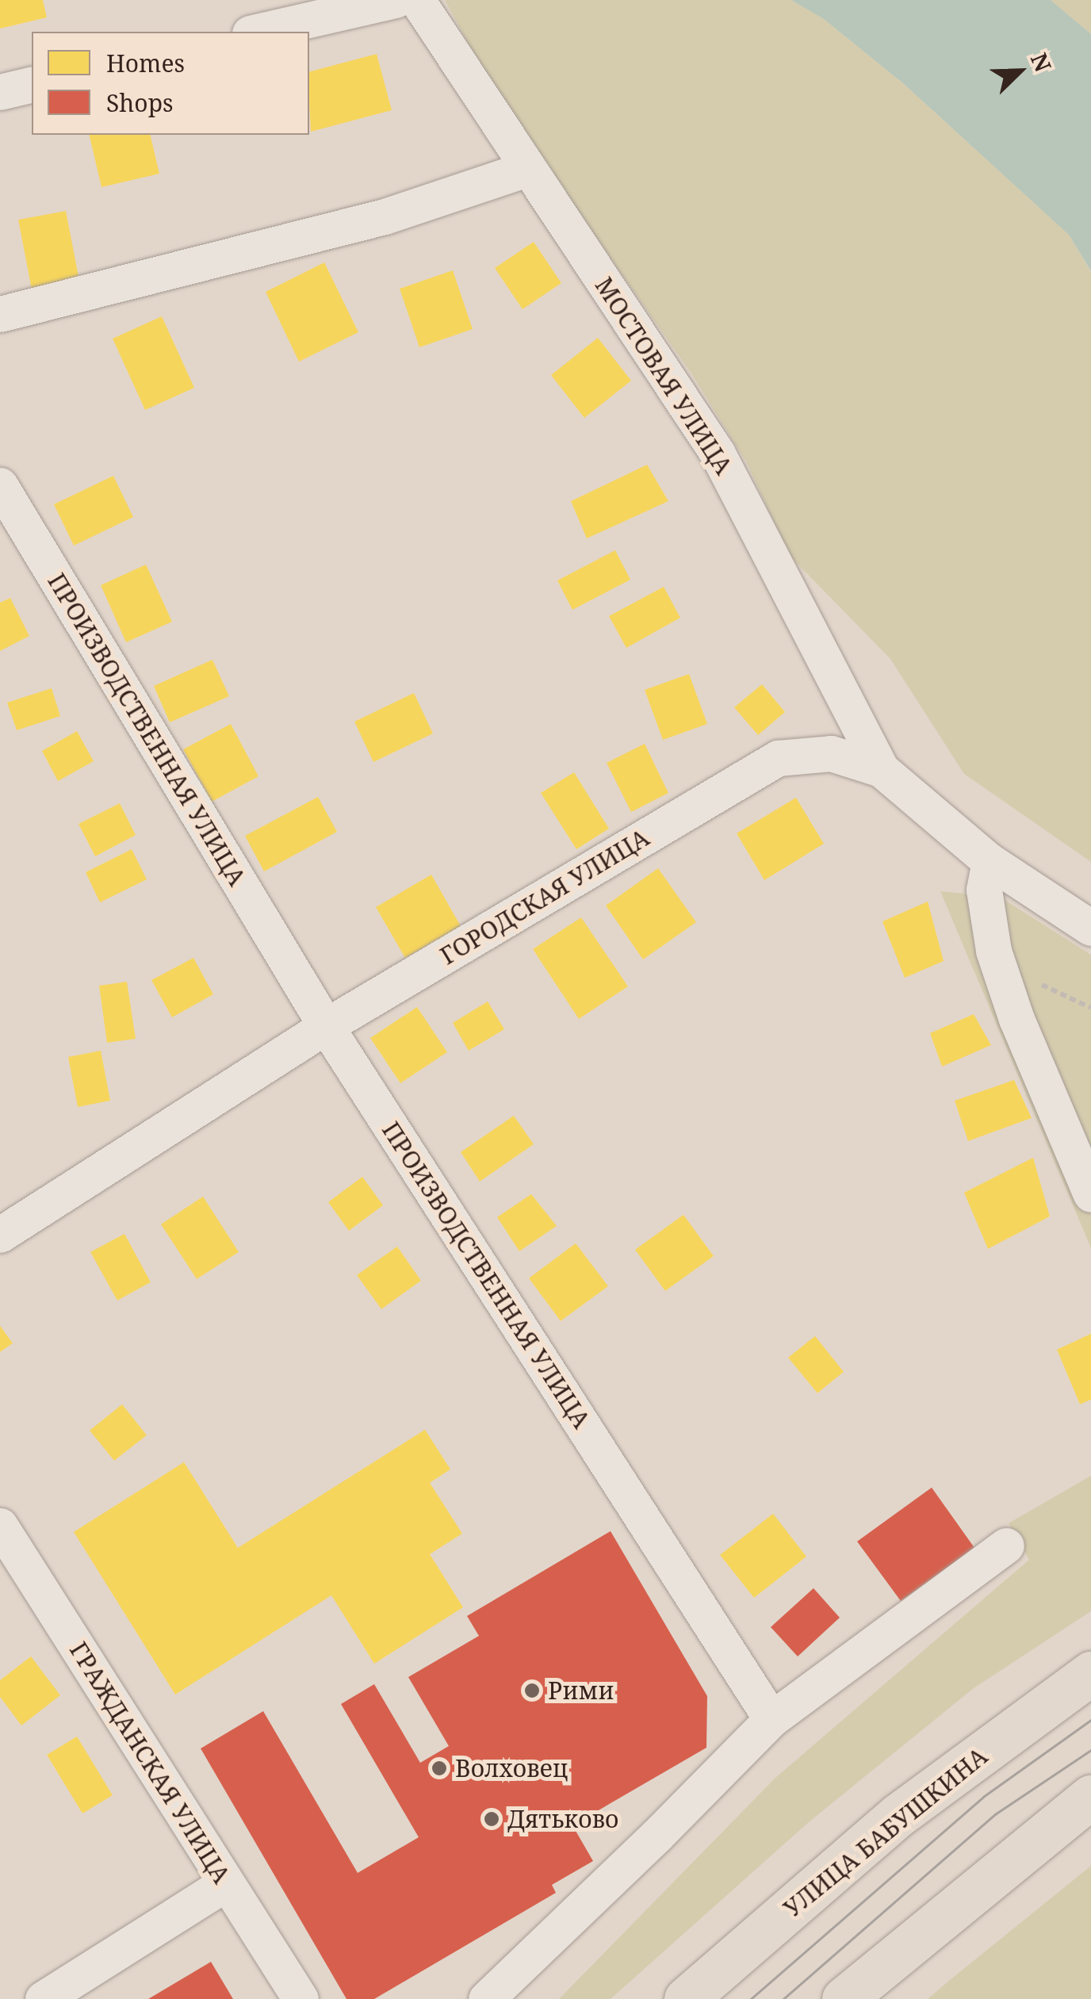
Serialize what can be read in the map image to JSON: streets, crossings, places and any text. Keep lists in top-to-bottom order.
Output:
{
  "streets": {
    "main road": ["УЛИЦА БАБУШКИНА"],
    "street": [
      "МОСТОВАЯ УЛИЦА",
      "ПРОИЗВОДСТВЕННАЯ УЛИЦА",
      "ГОРОДСКАЯ УЛИЦА",
      "ГРАЖДАНСКАЯ УЛИЦА"
    ]
  },
  "crossings": [
    ["МОСТОВАЯ УЛИЦА", "ГОРОДСКАЯ УЛИЦА"],
    ["ПРОИЗВОДСТВЕННАЯ УЛИЦА", "ГОРОДСКАЯ УЛИЦА"]
  ],
  "places": ["Рими", "Волховец", "Дятьково"],
  "legend": ["Homes", "Shops"],
  "north": "top right"
}
